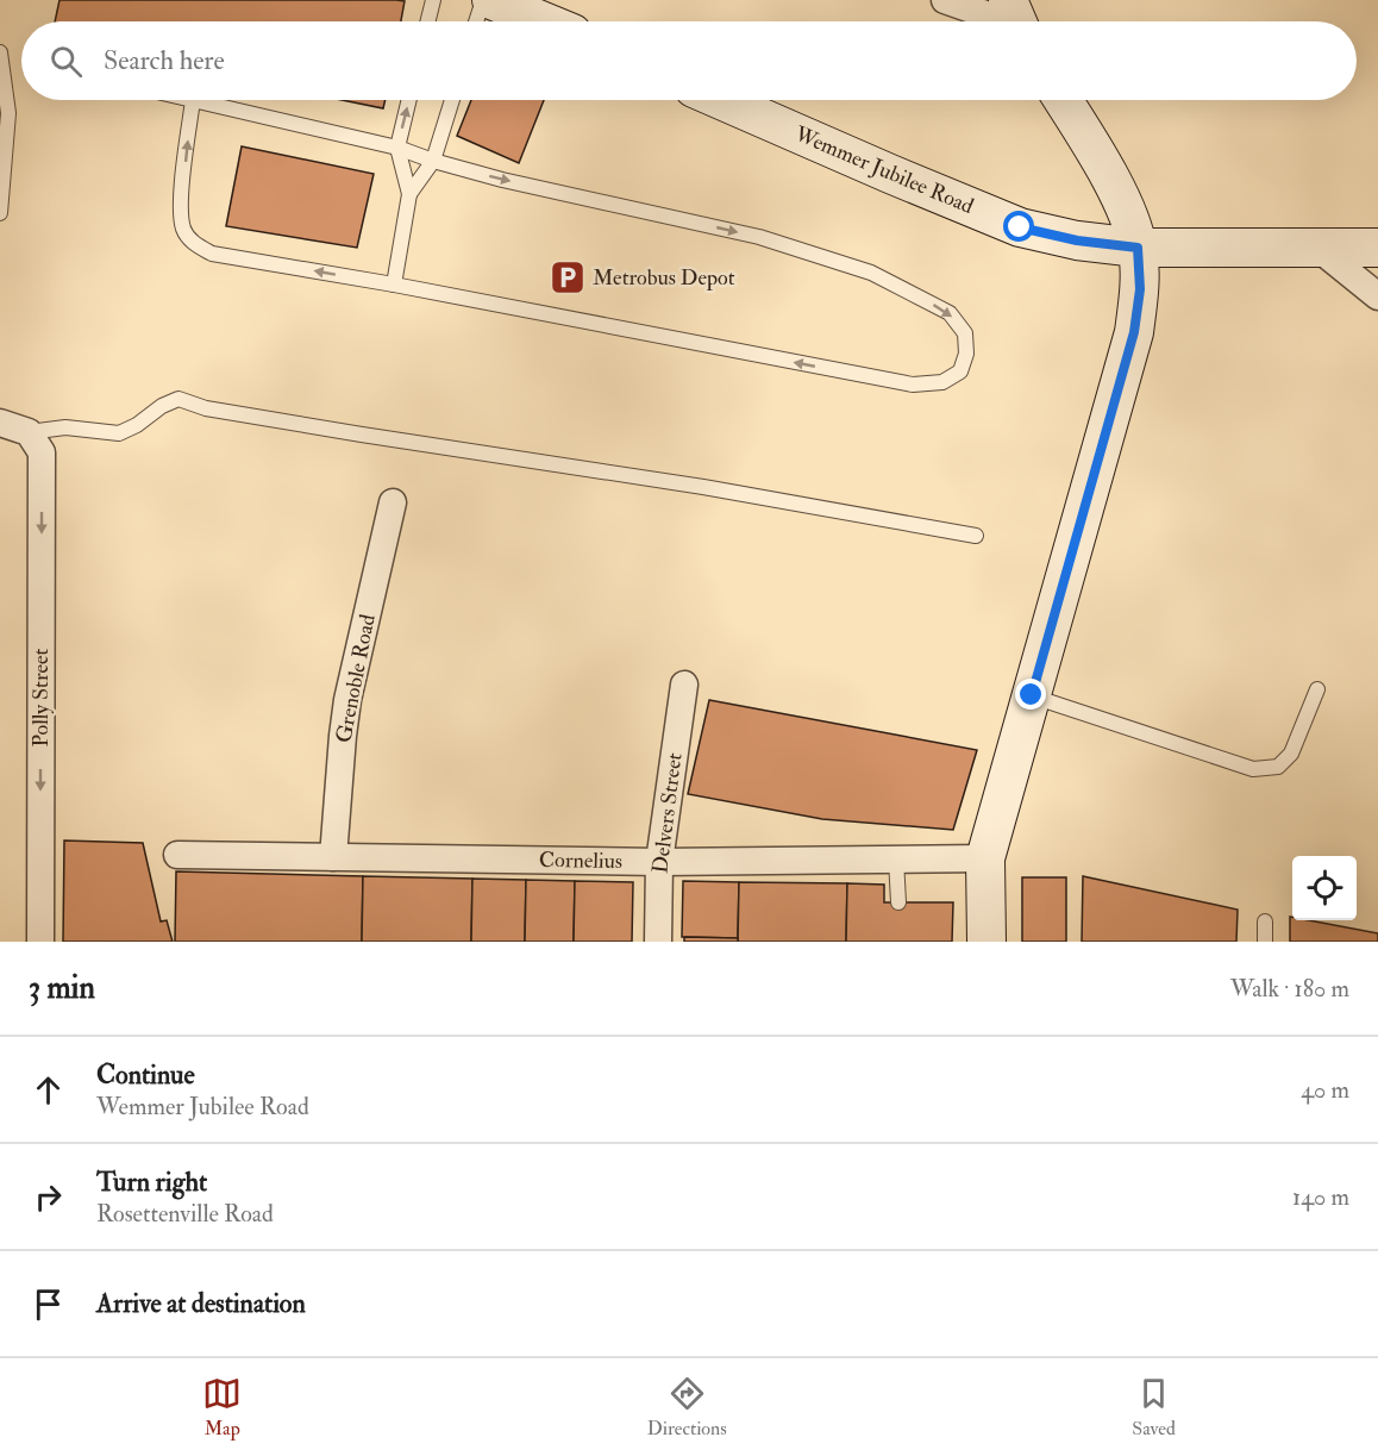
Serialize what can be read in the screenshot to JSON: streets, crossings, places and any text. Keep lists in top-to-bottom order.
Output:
{
  "streets": {
    "main road": ["Wemmer Jubilee Road"],
    "street": [
      "Grenoble Road",
      "Polly Street",
      "Delvers Street",
      "Cornelius"
    ]
  },
  "crossings": [
    ["Grenoble Road", "Cornelius"],
    ["Delvers Street", "Cornelius"]
  ],
  "one_way": ["Polly Street"],
  "places": {
    "parking": ["Metrobus Depot"]
  },
  "page": {
    "search": "Search here",
    "heading": ["3 min", "Walk · 180 m"],
    "list": [
      ["Continue", "Wemmer Jubilee Road", "40 m"],
      ["Turn right", "Rosettenville Road", "140 m"],
      "Arrive at destination"
    ],
    "nav": ["Map", "Directions", "Saved"]
  }
}
